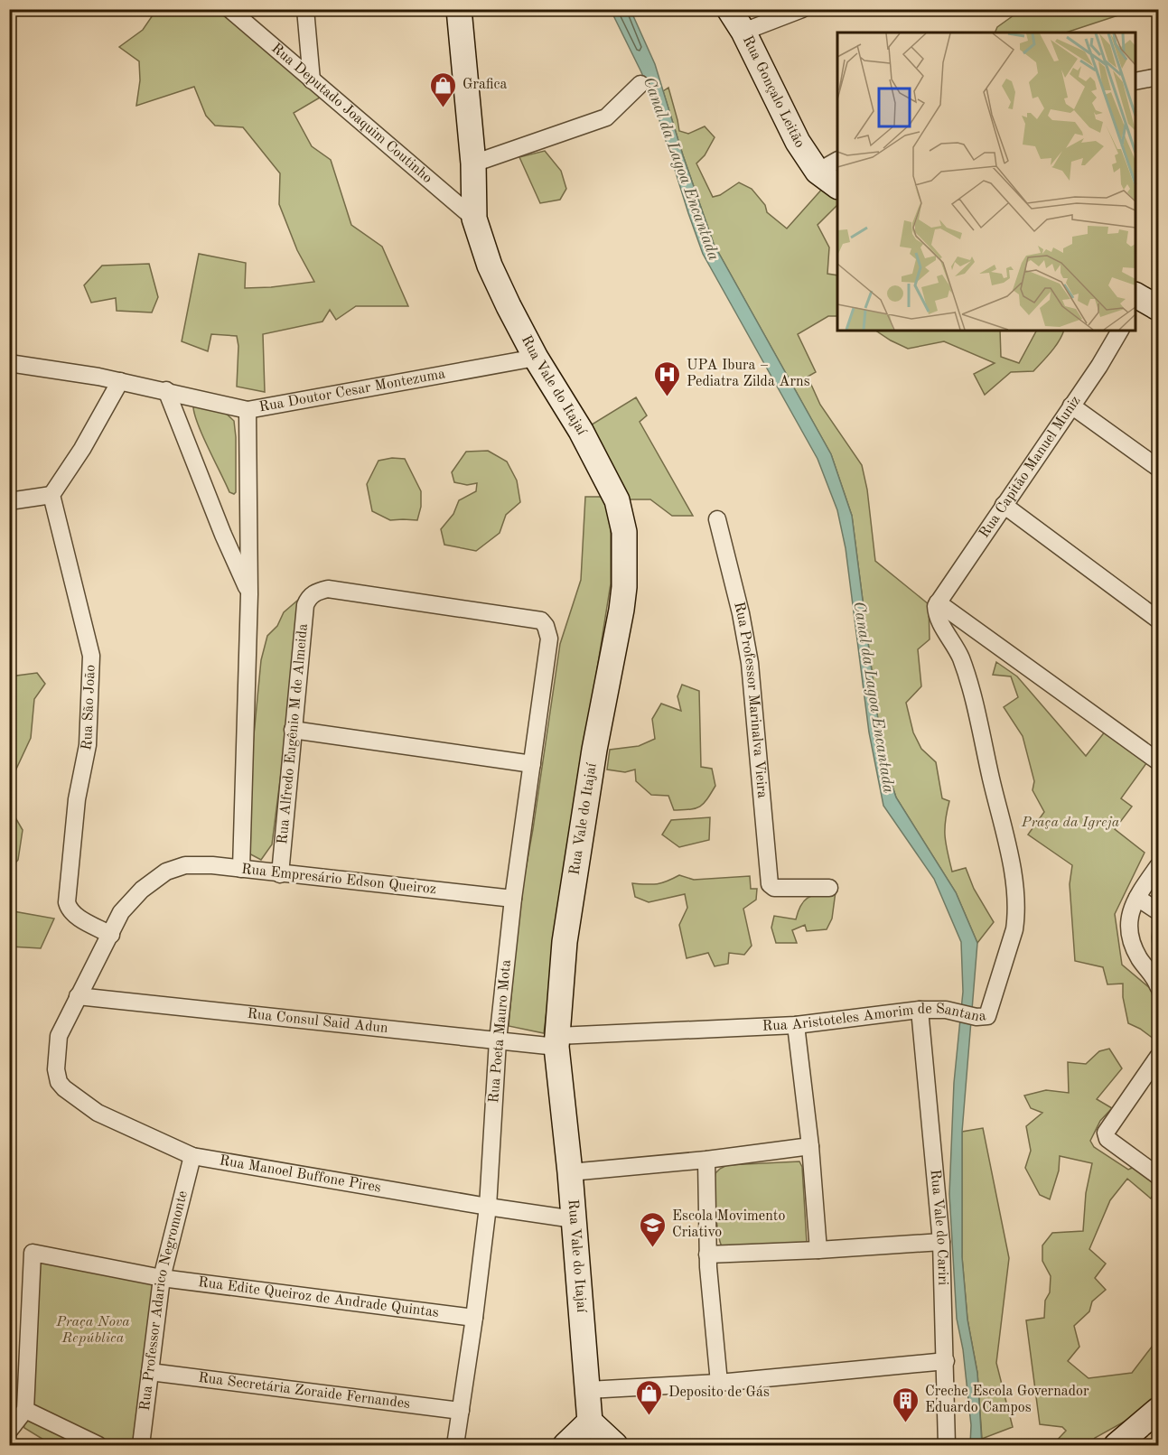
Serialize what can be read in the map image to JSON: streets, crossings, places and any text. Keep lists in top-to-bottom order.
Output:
{
  "streets": {
    "main road": ["Rua Gonçalo Leitão", "Rua Vale do Itajaí"],
    "street": [
      "Rua Deputado Joaquim Coutinho",
      "Rua Doutor Cesar Montezuma",
      "Rua Capitão Manuel Muniz",
      "Rua Professor Marinalva Vieira",
      "Rua São João",
      "Rua Alfredo Eugênio M de Almeida",
      "Rua Empresário Edson Queiroz",
      "Rua Aristoteles Amorim de Santana",
      "Rua Consul Said Adun",
      "Rua Poeta Mauro Mota",
      "Rua Manoel Buffone Pires",
      "Rua Vale do Cariri",
      "Rua Edite Queiroz de Andrade Quintas",
      "Rua Professor Adarico Negromonte",
      "Rua Secretária Zoraide Fernandes"
    ]
  },
  "crossings": [
    ["Rua Deputado Joaquim Coutinho", "Rua Vale do Itajaí"],
    ["Rua Vale do Itajaí", "Rua Doutor Cesar Montezuma"],
    ["Rua Vale do Itajaí", "Rua Aristoteles Amorim de Santana"],
    ["Rua Vale do Itajaí", "Rua Consul Said Adun"],
    ["Rua Vale do Itajaí", "Rua Manoel Buffone Pires"],
    ["Rua Capitão Manuel Muniz", "Rua Aristoteles Amorim de Santana"],
    ["Rua São João", "Rua Empresário Edson Queiroz"],
    ["Rua Alfredo Eugênio M de Almeida", "Rua Empresário Edson Queiroz"],
    ["Rua Alfredo Eugênio M de Almeida", "Rua Poeta Mauro Mota"],
    ["Rua Empresário Edson Queiroz", "Rua Poeta Mauro Mota"],
    ["Rua Aristoteles Amorim de Santana", "Rua Consul Said Adun"],
    ["Rua Aristoteles Amorim de Santana", "Rua Vale do Cariri"],
    ["Rua Consul Said Adun", "Rua Poeta Mauro Mota"],
    ["Rua Consul Said Adun", "Rua Manoel Buffone Pires"],
    ["Rua Poeta Mauro Mota", "Rua Manoel Buffone Pires"],
    ["Rua Poeta Mauro Mota", "Rua Edite Queiroz de Andrade Quintas"],
    ["Rua Poeta Mauro Mota", "Rua Secretária Zoraide Fernandes"],
    ["Rua Manoel Buffone Pires", "Rua Professor Adarico Negromonte"],
    ["Rua Edite Queiroz de Andrade Quintas", "Rua Professor Adarico Negromonte"],
    ["Rua Professor Adarico Negromonte", "Rua Secretária Zoraide Fernandes"]
  ],
  "water": ["Canal da Lagoa Encantada"],
  "parks": ["Praça da Igreja", "Praça Nova República"],
  "places": {
    "shop": ["Grafica", "Deposito de Gás"],
    "hospital": ["UPA Ibura – Pediatra Zilda Arns"],
    "school or university": ["Escola Movimento Criativo"],
    "building": ["Creche Escola Governador Eduardo Campos"]
  }
}
